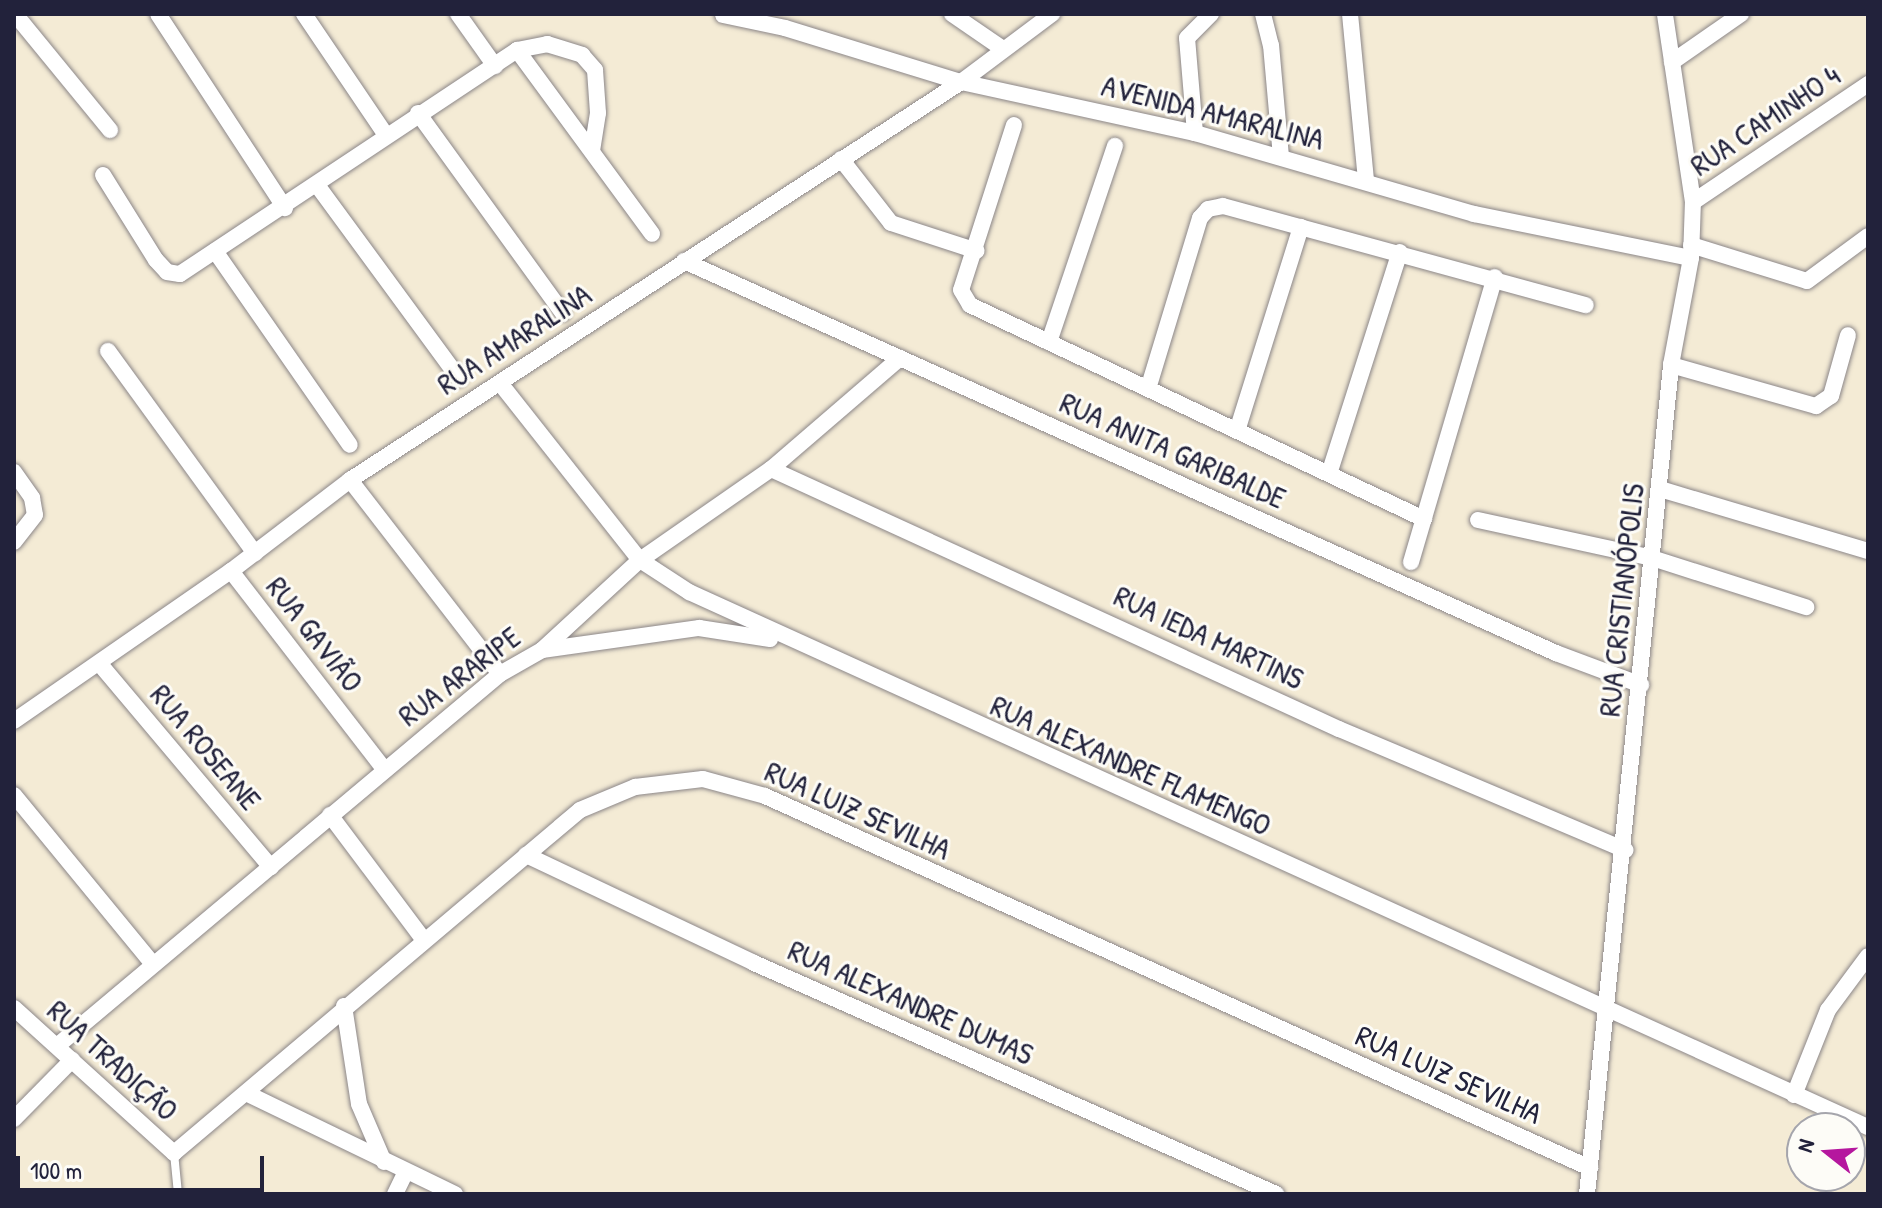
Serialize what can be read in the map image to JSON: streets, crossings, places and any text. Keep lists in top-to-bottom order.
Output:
{
  "streets": {
    "street": [
      "AVENIDA AMARALINA",
      "RUA CAMINHO 4",
      "RUA AMARALINA",
      "RUA ANITA GARIBALDE",
      "RUA CRISTIANÓPOLIS",
      "RUA GAVIÃO",
      "RUA IEDA MARTINS",
      "RUA ARARIPE",
      "RUA ROSEANE",
      "RUA ALEXANDRE FLAMENGO",
      "RUA LUIZ SEVILHA",
      "RUA ALEXANDRE DUMAS",
      "RUA TRADIÇÃO"
    ]
  },
  "crossings": [
    ["AVENIDA AMARALINA", "RUA AMARALINA"],
    ["AVENIDA AMARALINA", "RUA CRISTIANÓPOLIS"],
    ["RUA CAMINHO 4", "RUA CRISTIANÓPOLIS"],
    ["RUA AMARALINA", "RUA ANITA GARIBALDE"],
    ["RUA AMARALINA", "RUA GAVIÃO"],
    ["RUA AMARALINA", "RUA ROSEANE"],
    ["RUA AMARALINA", "RUA ALEXANDRE FLAMENGO"],
    ["RUA ANITA GARIBALDE", "RUA CRISTIANÓPOLIS"],
    ["RUA ANITA GARIBALDE", "RUA ARARIPE"],
    ["RUA CRISTIANÓPOLIS", "RUA IEDA MARTINS"],
    ["RUA CRISTIANÓPOLIS", "RUA ALEXANDRE FLAMENGO"],
    ["RUA CRISTIANÓPOLIS", "RUA LUIZ SEVILHA"],
    ["RUA GAVIÃO", "RUA ARARIPE"],
    ["RUA IEDA MARTINS", "RUA ARARIPE"],
    ["RUA ARARIPE", "RUA ROSEANE"],
    ["RUA ARARIPE", "RUA ALEXANDRE FLAMENGO"],
    ["RUA ARARIPE", "RUA TRADIÇÃO"],
    ["RUA LUIZ SEVILHA", "RUA ALEXANDRE DUMAS"],
    ["RUA LUIZ SEVILHA", "RUA TRADIÇÃO"]
  ],
  "scale_bar": "100 m",
  "north": "left"
}
